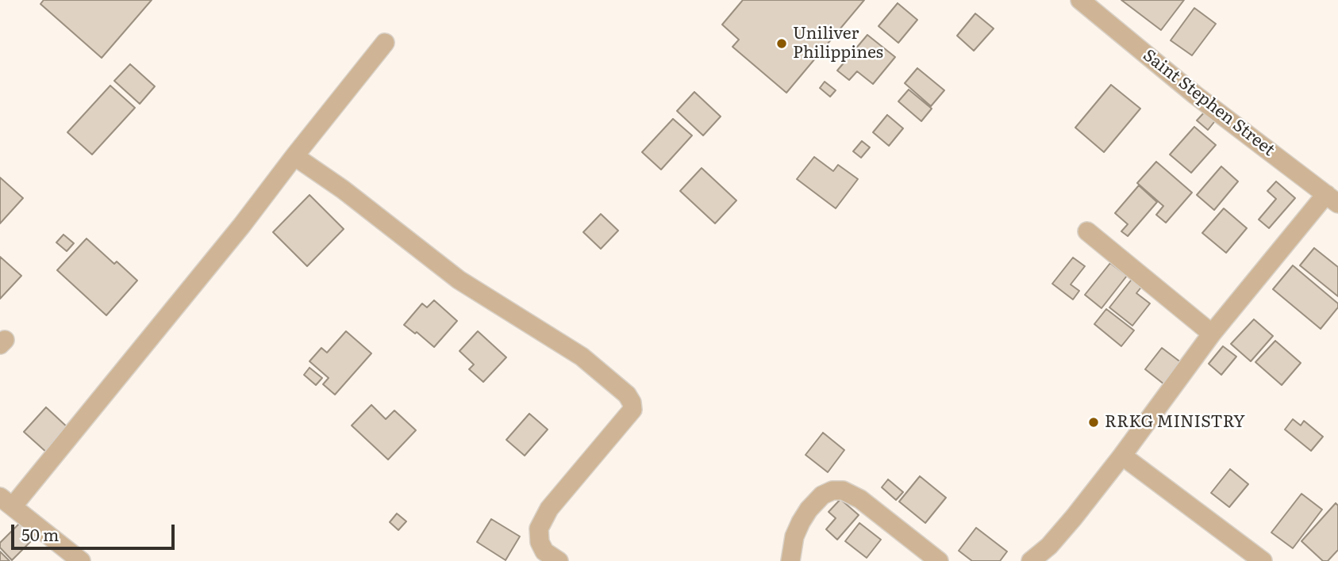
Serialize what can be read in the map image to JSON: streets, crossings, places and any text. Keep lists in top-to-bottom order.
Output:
{
  "streets": {
    "street": ["Saint Stephen Street"]
  },
  "places": ["Uniliver Philippines", "RRKG MINISTRY"],
  "scale_bar": "50 m"
}
